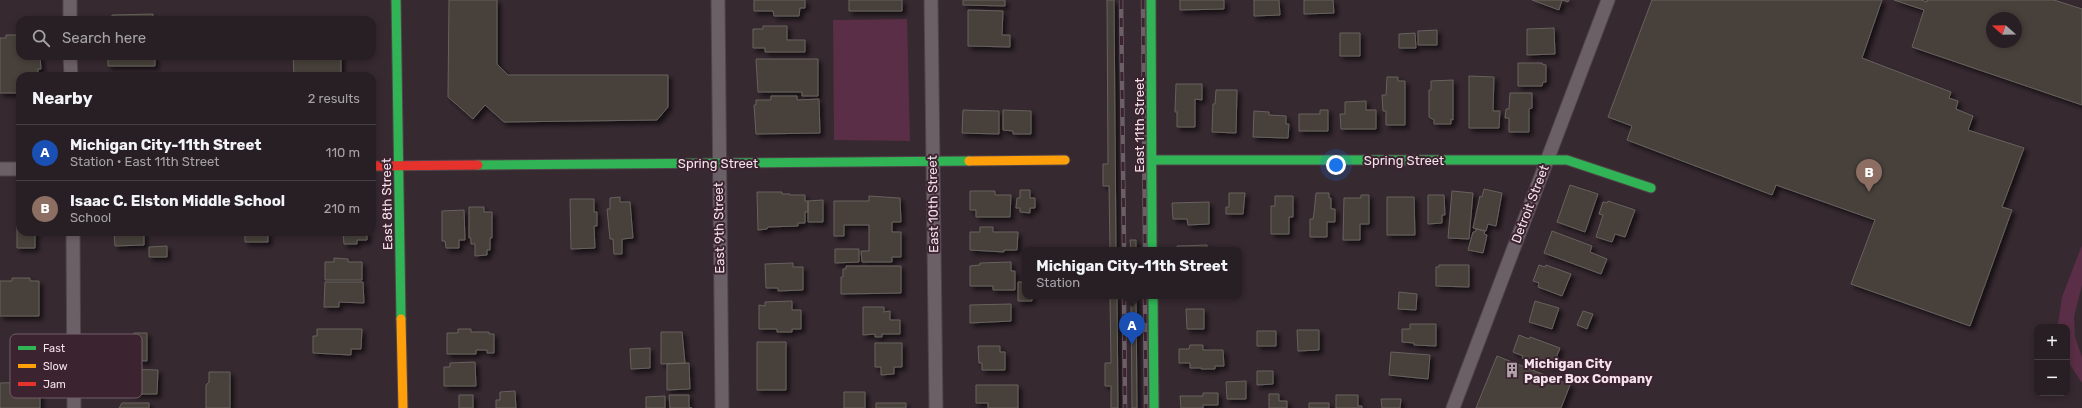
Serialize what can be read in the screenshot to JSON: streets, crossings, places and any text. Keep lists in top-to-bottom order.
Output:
{
  "streets": {
    "street": [
      "East 11th Street",
      "Spring Street",
      "East 8th Street",
      "East 10th Street",
      "Detroit Street",
      "East 9th Street"
    ]
  },
  "crossings": [
    ["East 11th Street", "Spring Street"],
    ["Spring Street", "East 8th Street"],
    ["Spring Street", "East 10th Street"],
    ["Spring Street", "Detroit Street"],
    ["Spring Street", "East 9th Street"]
  ],
  "places": {
    "building": ["Michigan City Paper Box Company"]
  },
  "legend": ["Fast", "Slow", "Jam"],
  "north": "left",
  "page": {
    "search": "Search here",
    "heading": ["Nearby", "2 results"],
    "list": [
      {
        "mark": "A",
        "name": "Michigan City-11th Street",
        "note": "Station · East 11th Street",
        "value": "110 m"
      },
      {
        "mark": "B",
        "name": "Isaac C. Elston Middle School",
        "note": "School",
        "value": "210 m"
      }
    ],
    "pins": ["B", "A"],
    "popup": ["Michigan City-11th Street", "Station"],
    "map_buttons": ["+", "−"]
  }
}
